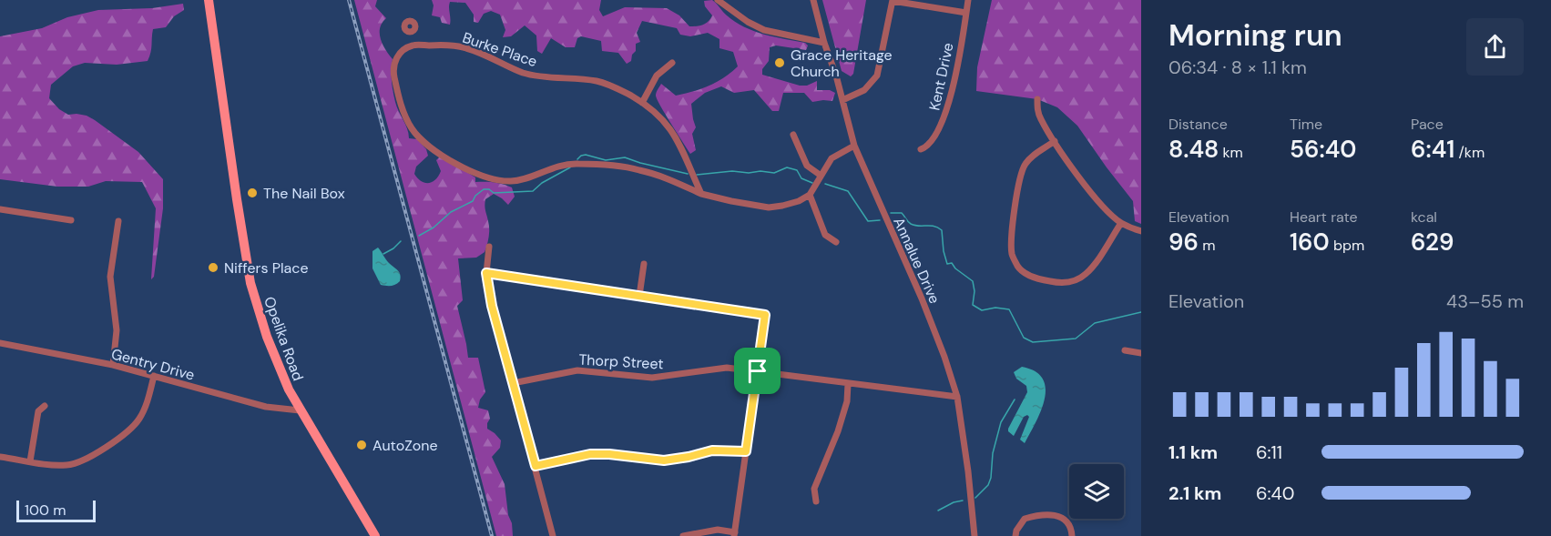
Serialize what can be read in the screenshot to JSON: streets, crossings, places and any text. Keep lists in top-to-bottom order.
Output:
{
  "streets": {
    "main road": ["Opelika Road"],
    "street": [
      "Burke Place",
      "Kent Drive",
      "Annalue Drive",
      "Thorp Street",
      "Gentry Drive"
    ]
  },
  "crossings": [
    ["Annalue Drive", "Thorp Street"],
    ["Opelika Road", "Gentry Drive"]
  ],
  "places": [
    "Grace Heritage Church",
    "The Nail Box",
    "Niffers Place",
    "AutoZone"
  ],
  "scale_bar": "100 m",
  "page": {
    "heading": ["Morning run", "06:34 · 8 × 1.1 km"],
    "stats": [
      ["Distance", "8.48 km"],
      ["Time", "56:40"],
      ["Pace", "6:41 /km"],
      ["Elevation", "96 m"],
      ["Heart rate", "160 bpm"],
      ["kcal", "629"]
    ],
    "chart": ["Elevation", "43–55 m"],
    "list": [
      {
        "name": "1.1 km",
        "note": "6:11"
      },
      {
        "name": "2.1 km",
        "note": "6:40"
      }
    ],
    "scale": "100 m"
  }
}
